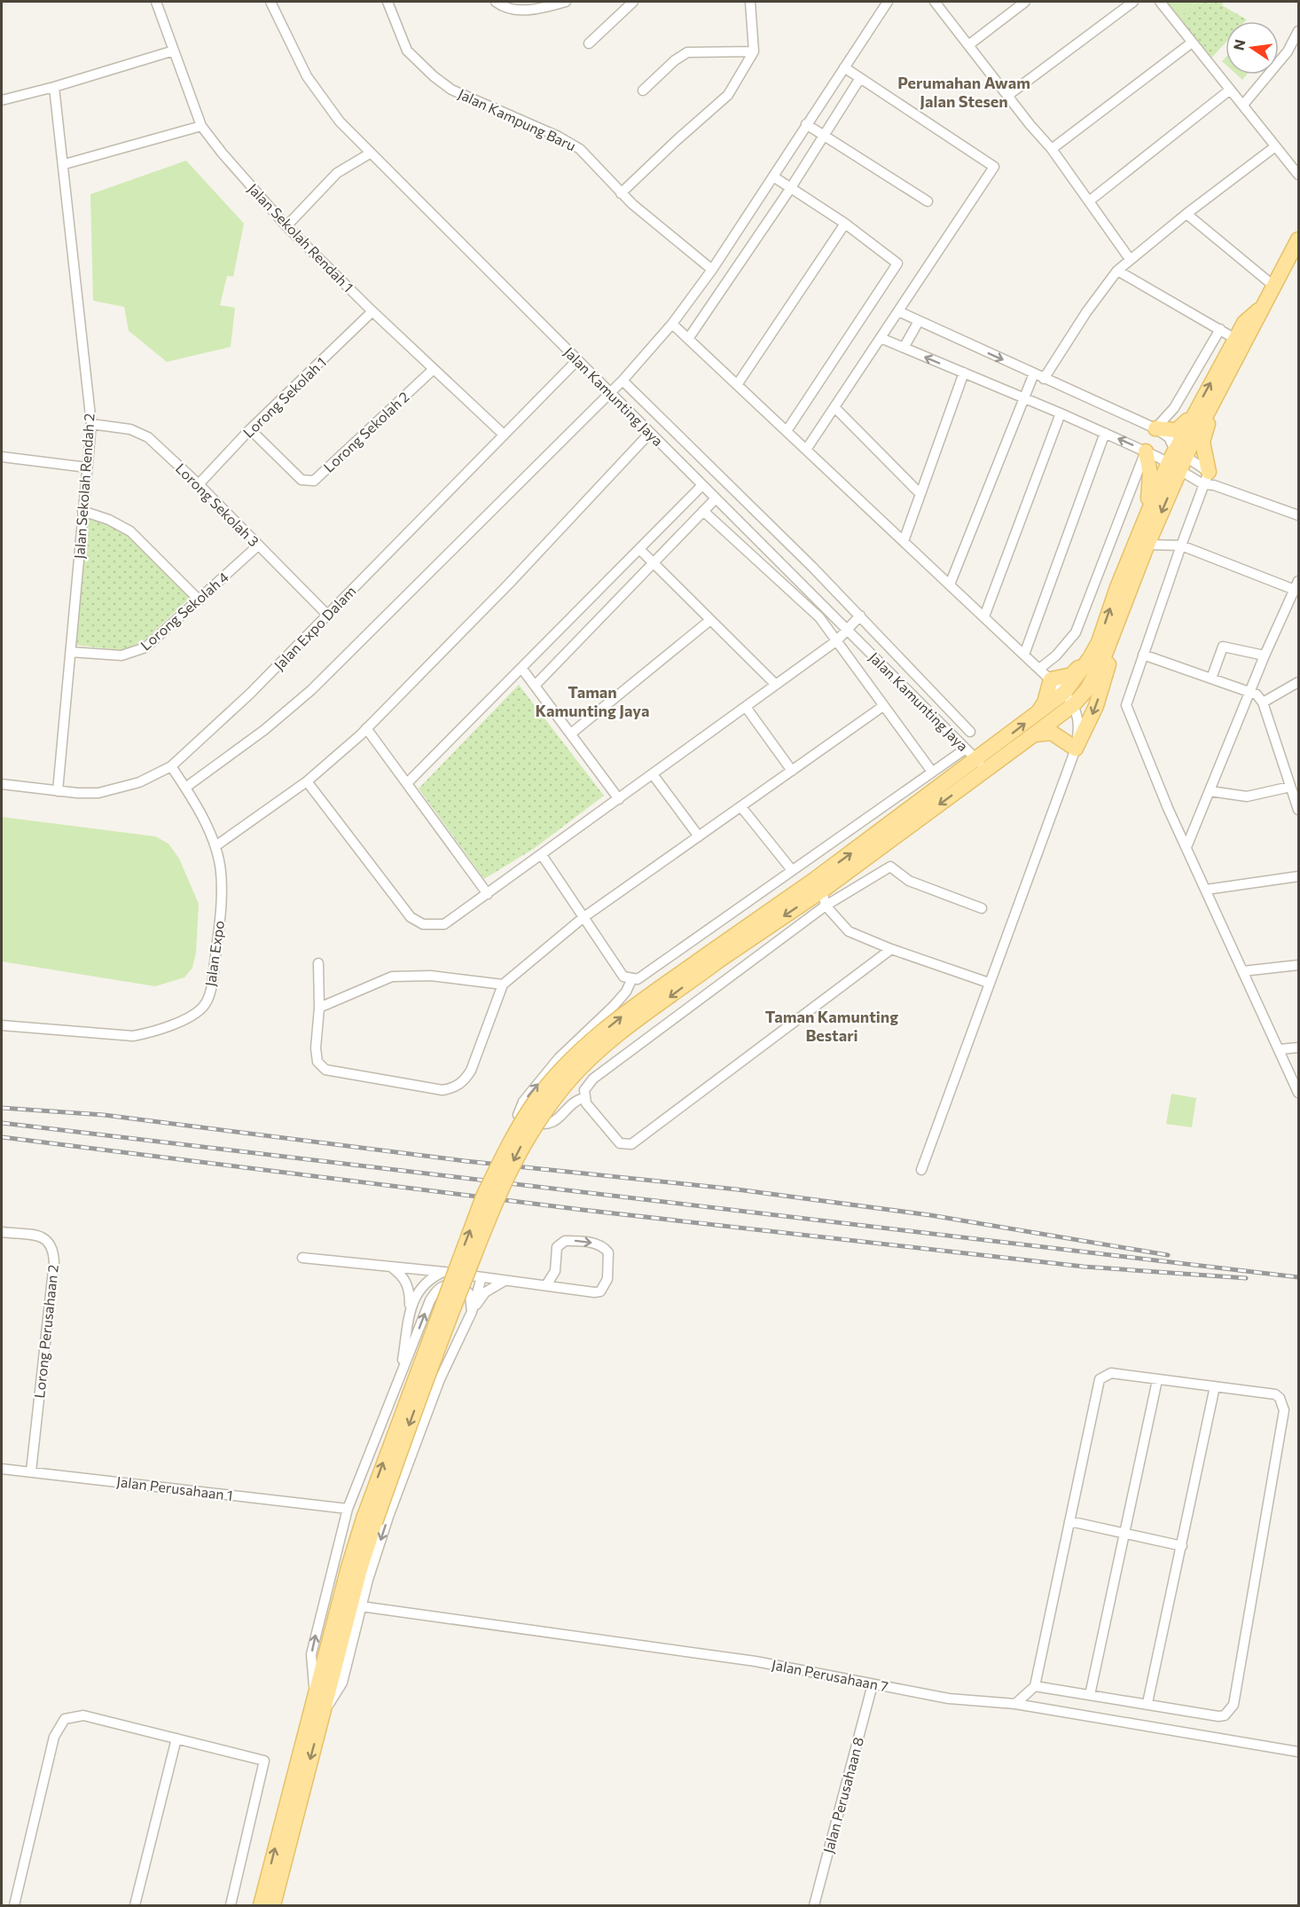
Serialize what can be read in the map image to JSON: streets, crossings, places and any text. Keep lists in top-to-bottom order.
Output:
{
  "streets": {
    "street": [
      "Jalan Kampung Baru",
      "Jalan Sekolah Rendah 1",
      "Jalan Kamunting Jaya",
      "Lorong Sekolah 1",
      "Lorong Sekolah 2",
      "Jalan Sekolah Rendah 2",
      "Lorong Sekolah 3",
      "Lorong Sekolah 4",
      "Jalan Expo Dalam",
      "Jalan Expo",
      "Lorong Perusahaan 2",
      "Jalan Perusahaan 1",
      "Jalan Perusahaan 7",
      "Jalan Perusahaan 8"
    ]
  },
  "crossings": [
    ["Jalan Sekolah Rendah 1", "Lorong Sekolah 1"],
    ["Jalan Sekolah Rendah 1", "Lorong Sekolah 2"],
    ["Jalan Sekolah Rendah 1", "Jalan Expo Dalam"],
    ["Jalan Kamunting Jaya", "Jalan Expo Dalam"],
    ["Lorong Sekolah 1", "Lorong Sekolah 2"],
    ["Lorong Sekolah 1", "Lorong Sekolah 3"],
    ["Jalan Sekolah Rendah 2", "Lorong Sekolah 3"],
    ["Jalan Sekolah Rendah 2", "Lorong Sekolah 4"],
    ["Jalan Sekolah Rendah 2", "Jalan Expo Dalam"],
    ["Lorong Sekolah 3", "Lorong Sekolah 4"],
    ["Lorong Sekolah 3", "Jalan Expo Dalam"],
    ["Jalan Expo Dalam", "Jalan Expo"],
    ["Lorong Perusahaan 2", "Jalan Perusahaan 1"],
    ["Jalan Perusahaan 7", "Jalan Perusahaan 8"]
  ],
  "districts": ["Perumahan Awam Jalan Stesen", "Taman Kamunting Jaya", "Taman Kamunting Bestari"],
  "north": "left"
}
